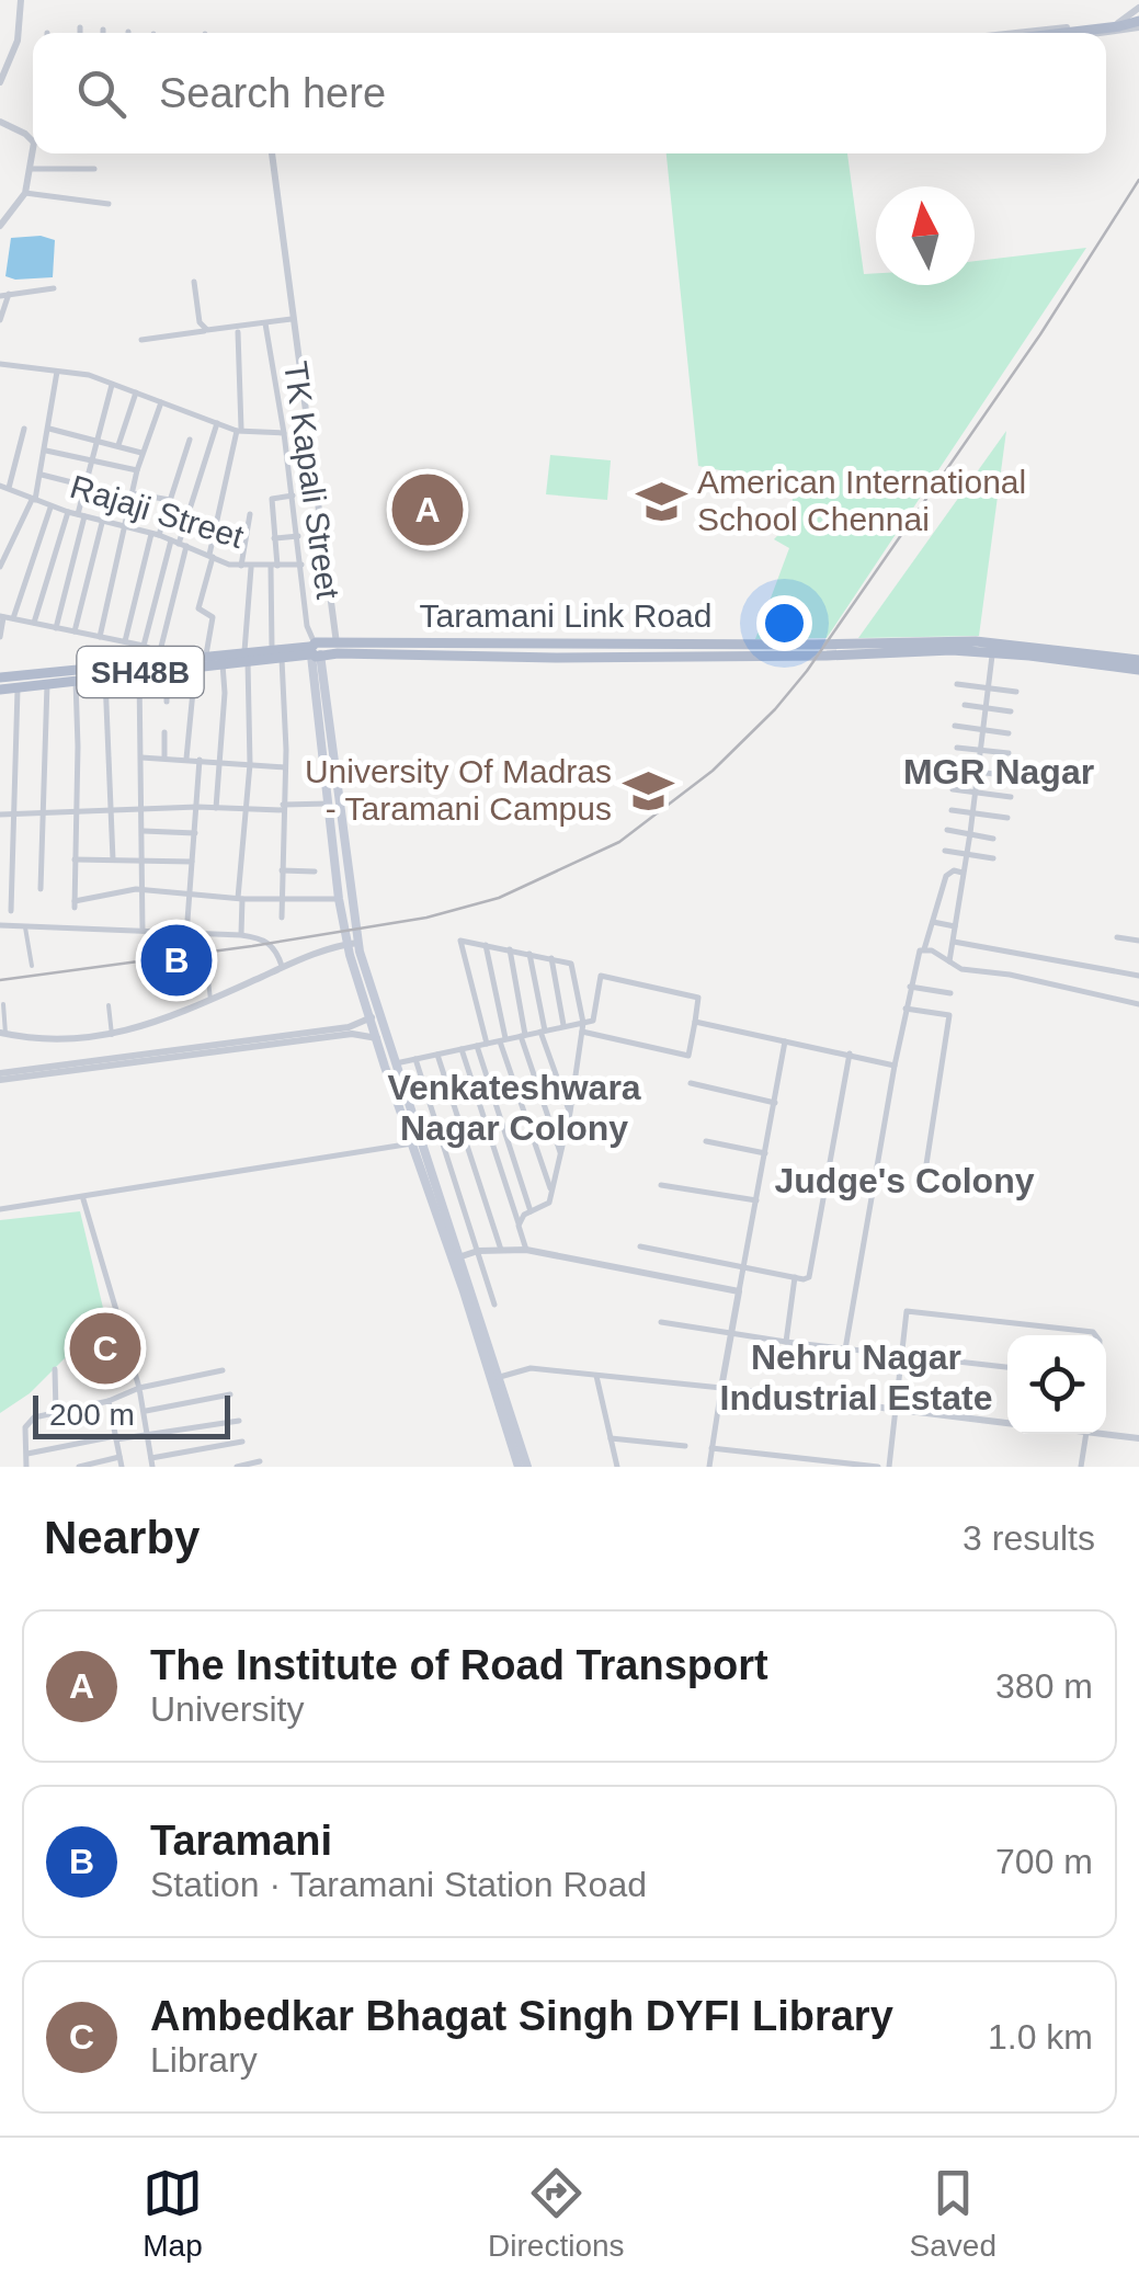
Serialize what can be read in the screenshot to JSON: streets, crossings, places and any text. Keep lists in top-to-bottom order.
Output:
{
  "streets": {
    "main road": ["Taramani Link Road", "SH48B"],
    "street": ["TK Kapali Street", "Rajaji Street"]
  },
  "crossings": [
    ["TK Kapali Street", "Rajaji Street"],
    ["TK Kapali Street", "Taramani Link Road"]
  ],
  "districts": [
    "MGR Nagar",
    "Venkateshwara Nagar Colony",
    "Judge's Colony",
    "Nehru Nagar Industrial Estate"
  ],
  "places": {
    "school or university": ["American International School Chennai", "University Of Madras - Taramani Campus"]
  },
  "scale_bar": "200 m",
  "north": "top",
  "page": {
    "search": "Search here",
    "pins": ["A", "B", "C"],
    "scale": "200 m",
    "heading": ["Nearby", "3 results"],
    "list": [
      {
        "mark": "A",
        "name": "The Institute of Road Transport",
        "note": "University",
        "value": "380 m"
      },
      {
        "mark": "B",
        "name": "Taramani",
        "note": "Station · Taramani Station Road",
        "value": "700 m"
      },
      {
        "mark": "C",
        "name": "Ambedkar Bhagat Singh DYFI Library",
        "note": "Library",
        "value": "1.0 km"
      }
    ],
    "nav": ["Map", "Directions", "Saved"]
  }
}
